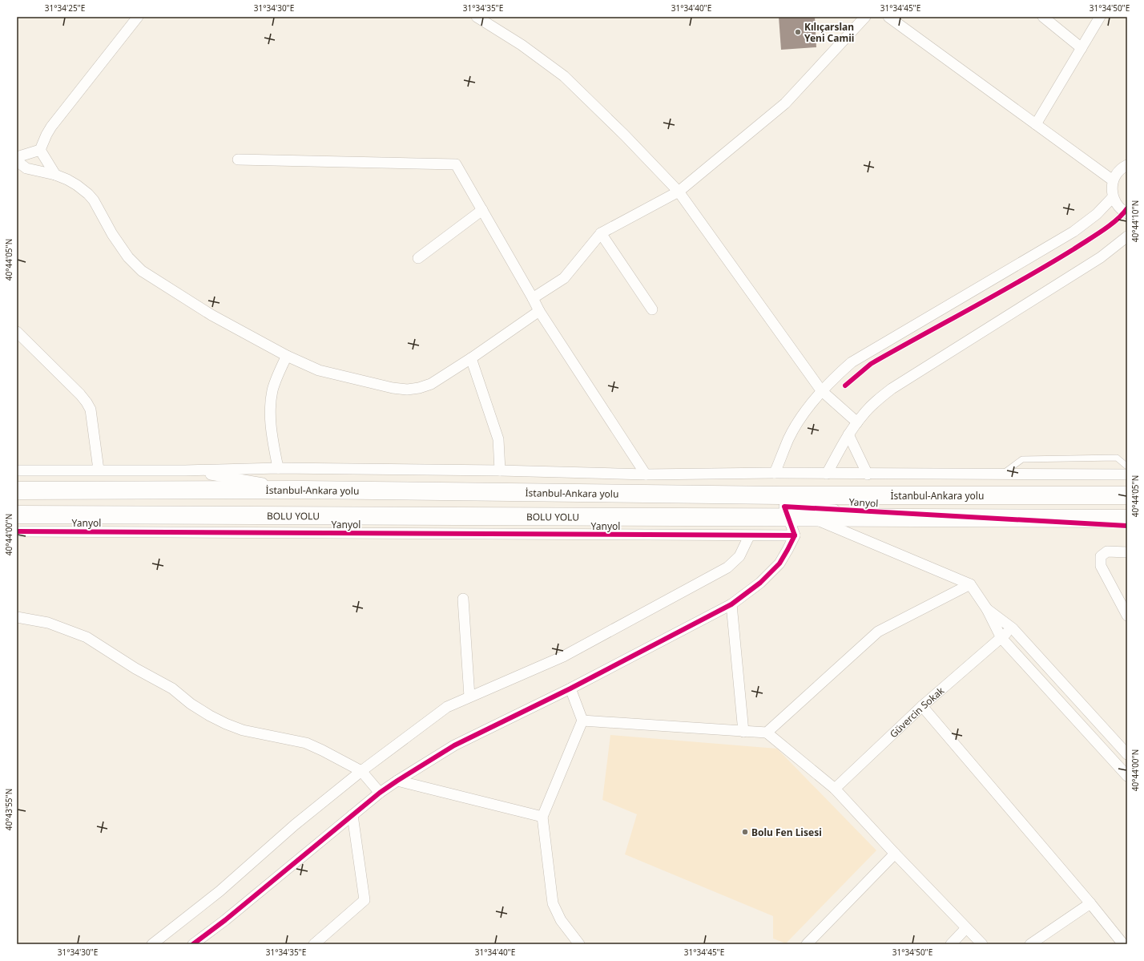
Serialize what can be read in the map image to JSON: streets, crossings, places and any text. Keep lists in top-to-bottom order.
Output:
{
  "streets": {
    "highway": ["İstanbul-Ankara yolu", "BOLU YOLU"],
    "street": ["Yanyol", "Güvercin Sokak"]
  },
  "crossings": [
    ["Yanyol", "BOLU YOLU"]
  ],
  "places": ["Kılıçarslan Yeni Camii", "Bolu Fen Lisesi"],
  "coordinates": [
    "31°34'25\"E",
    "31°34'30\"E",
    "31°34'35\"E",
    "31°34'40\"E",
    "31°34'45\"E",
    "31°34'50\"E",
    "40°44'10\"N",
    "40°44'05\"N",
    "40°44'00\"N",
    "40°43'55\"N"
  ]
}
